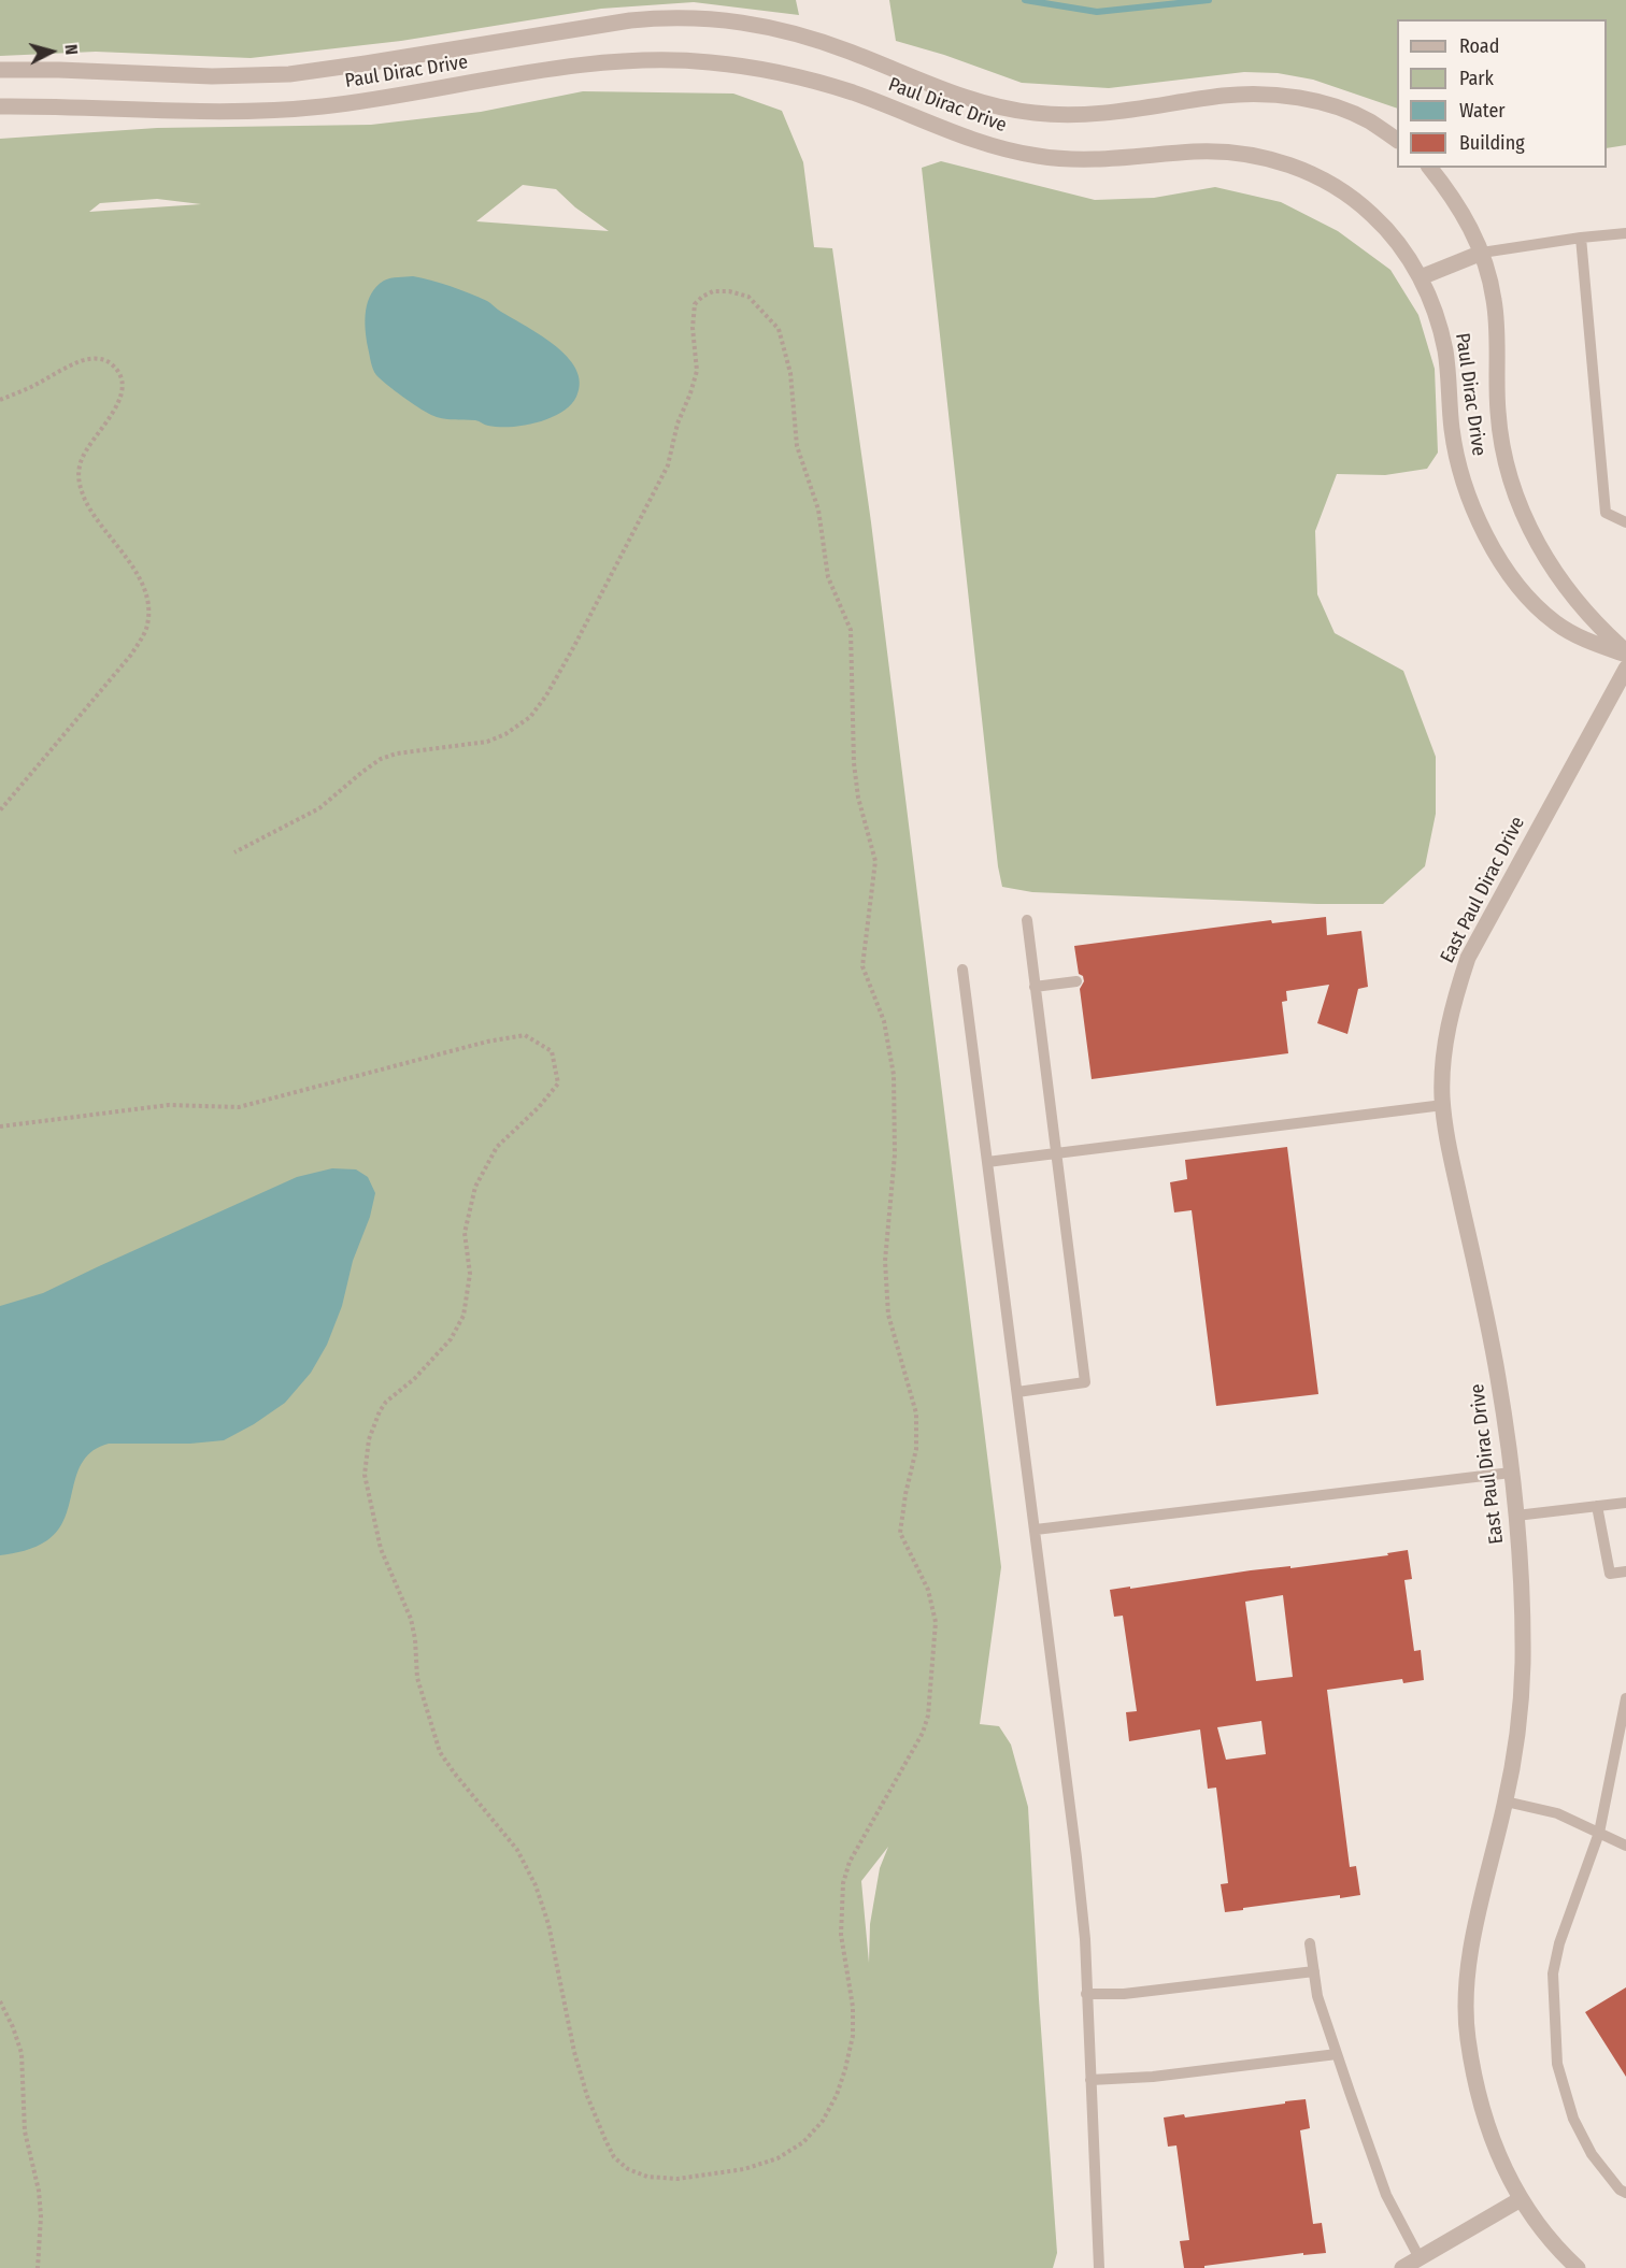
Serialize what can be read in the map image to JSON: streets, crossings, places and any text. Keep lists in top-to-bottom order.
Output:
{
  "streets": {
    "street": ["Paul Dirac Drive", "East Paul Dirac Drive"]
  },
  "legend": [
    "Road",
    "Park",
    "Water",
    "Building"
  ],
  "north": "right"
}
